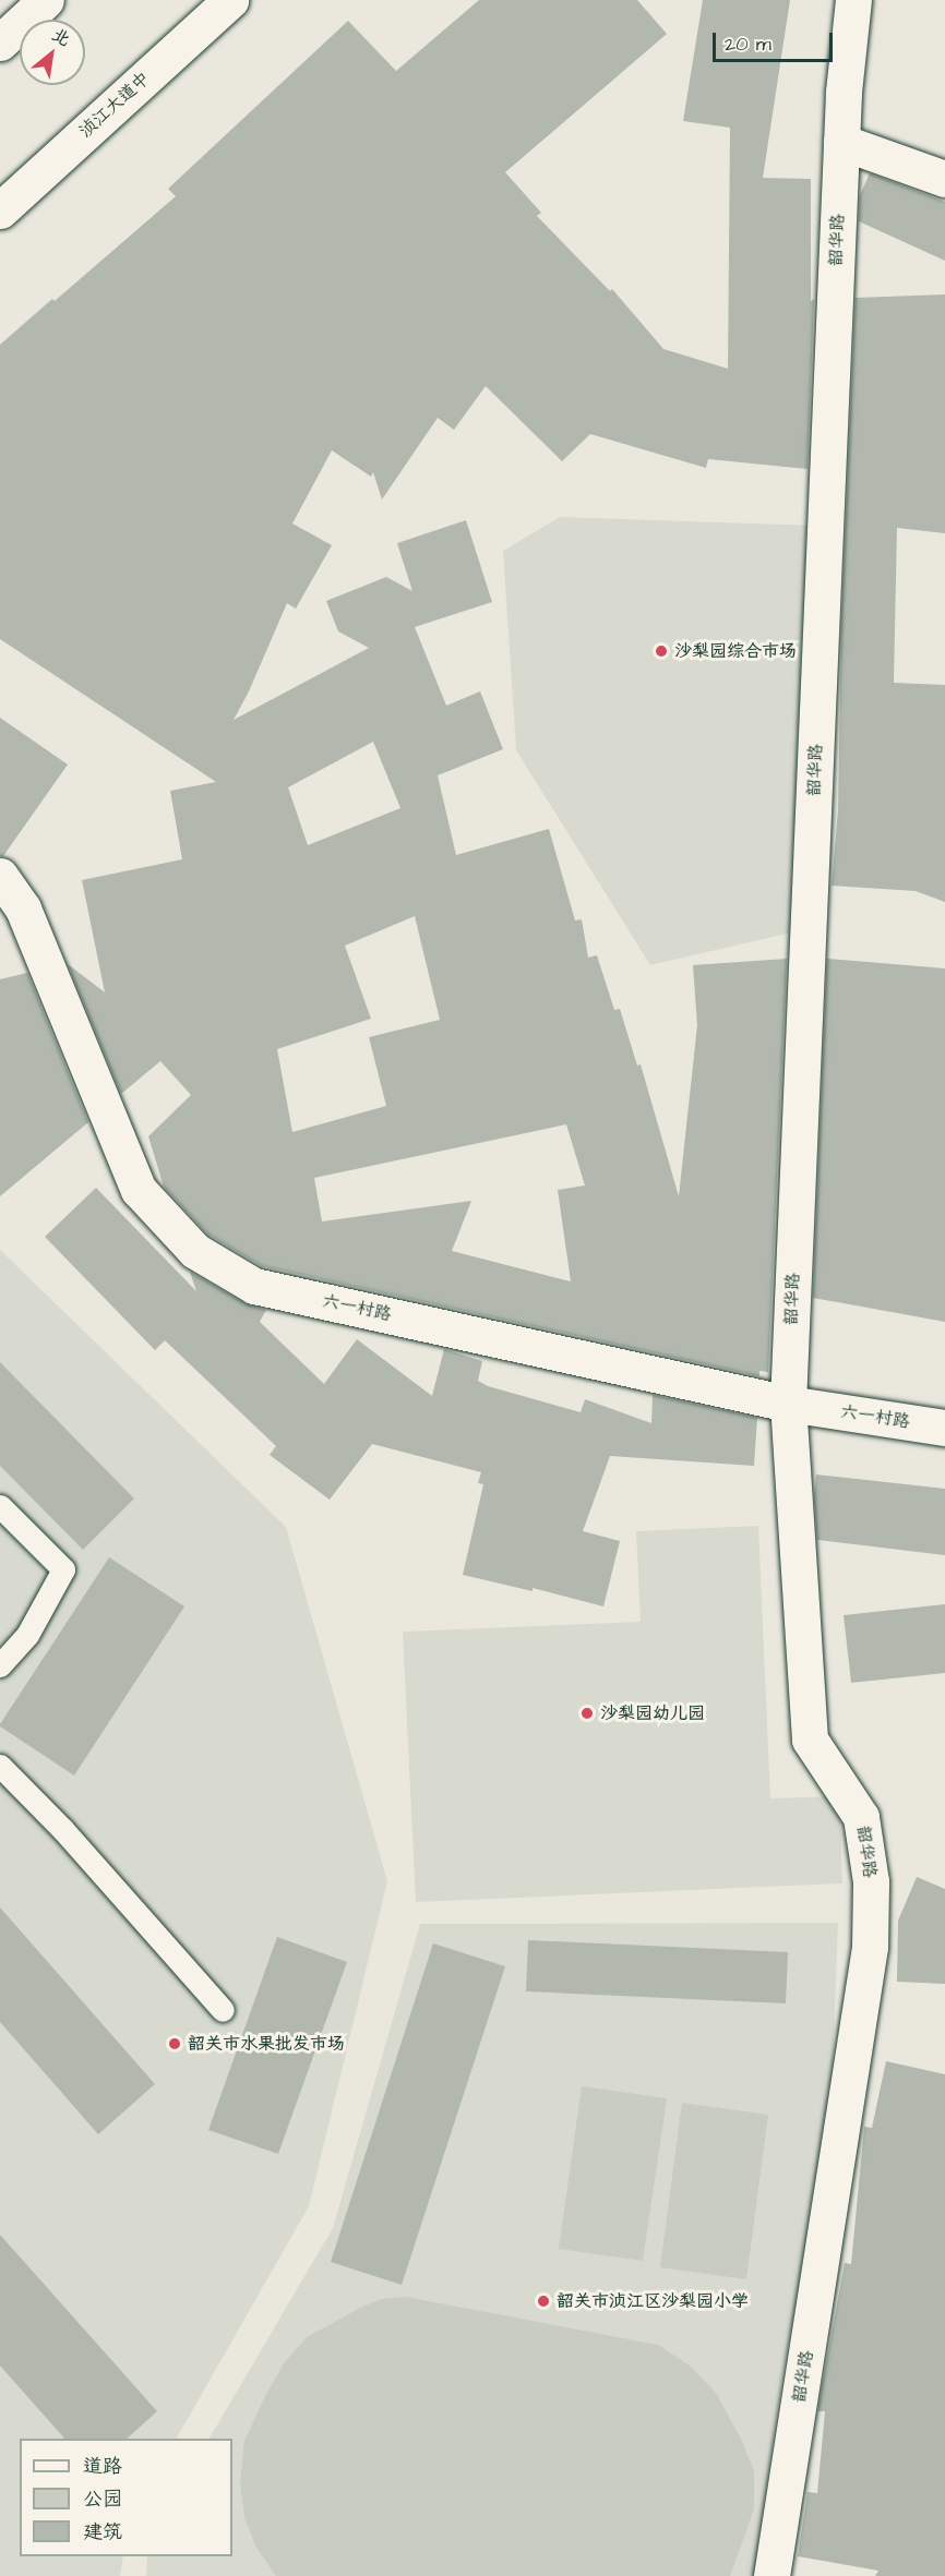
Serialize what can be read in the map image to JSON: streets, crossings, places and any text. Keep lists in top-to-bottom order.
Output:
{
  "streets": {
    "street": ["浈江大道中", "韶华路", "六一村路"]
  },
  "crossings": [
    ["韶华路", "六一村路"]
  ],
  "places": [
    "沙梨园综合市场",
    "沙梨园幼儿园",
    "韶关市水果批发市场",
    "韶关市浈江区沙梨园小学"
  ],
  "legend": ["道路", "公园", "建筑"],
  "scale_bar": "20 m",
  "north": "top right"
}
